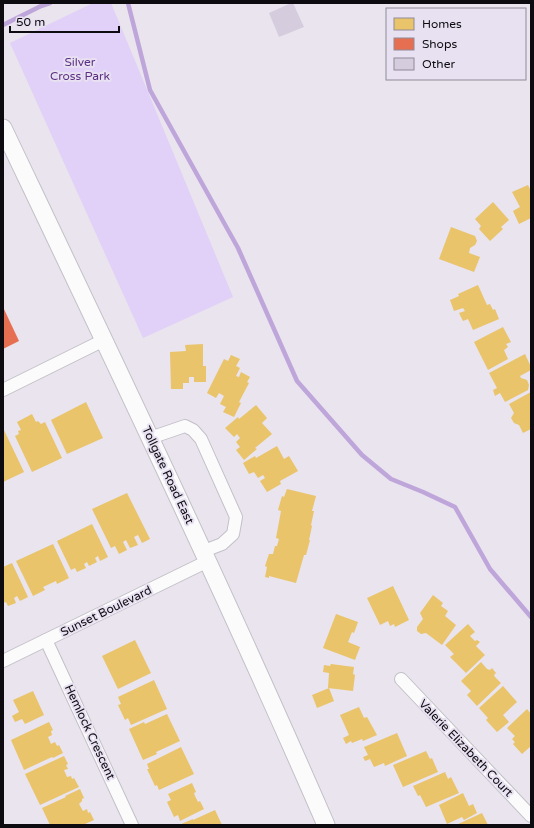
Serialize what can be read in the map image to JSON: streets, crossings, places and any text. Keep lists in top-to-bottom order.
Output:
{
  "streets": {
    "street": [
      "Tollgate Road East",
      "Sunset Boulevard",
      "Hemlock Crescent",
      "Valerie Elizabeth Court"
    ]
  },
  "crossings": [
    ["Tollgate Road East", "Sunset Boulevard"],
    ["Sunset Boulevard", "Hemlock Crescent"]
  ],
  "parks": ["Silver Cross Park"],
  "legend": ["Homes", "Shops", "Other"],
  "scale_bar": "50 m"
}
